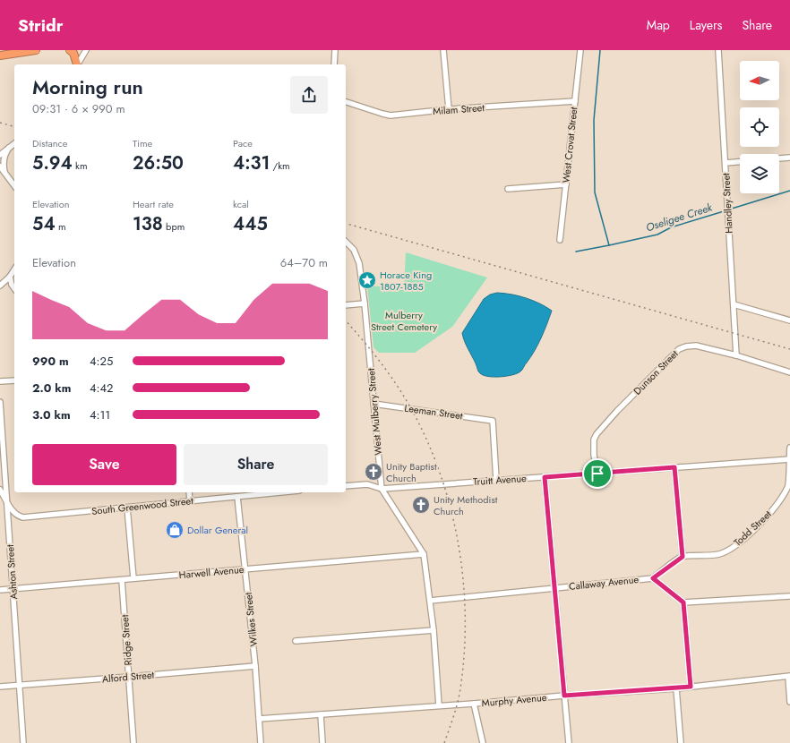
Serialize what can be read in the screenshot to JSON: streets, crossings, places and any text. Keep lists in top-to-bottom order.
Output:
{
  "streets": {
    "street": [
      "Milam Street",
      "West Crovat Street",
      "Handley Street",
      "Dunson Street",
      "West Mulberry Street",
      "Leeman Street",
      "Truitt Avenue",
      "South Greenwood Street",
      "Todd Street",
      "Ashton Street",
      "Harwell Avenue",
      "Callaway Avenue",
      "Wilkes Street",
      "Ridge Street",
      "Alford Street",
      "Murphy Avenue"
    ]
  },
  "crossings": [
    ["Milam Street", "West Crovat Street"],
    ["Handley Street", "Dunson Street"],
    ["Dunson Street", "Truitt Avenue"],
    ["West Mulberry Street", "Leeman Street"],
    ["West Mulberry Street", "Truitt Avenue"],
    ["West Mulberry Street", "Harwell Avenue"],
    ["West Mulberry Street", "Callaway Avenue"],
    ["West Mulberry Street", "Murphy Avenue"],
    ["Leeman Street", "Truitt Avenue"],
    ["Truitt Avenue", "Todd Street"],
    ["South Greenwood Street", "Ashton Street"],
    ["South Greenwood Street", "Wilkes Street"],
    ["Ashton Street", "Harwell Avenue"],
    ["Ashton Street", "Alford Street"],
    ["Harwell Avenue", "Wilkes Street"],
    ["Harwell Avenue", "Ridge Street"],
    ["Wilkes Street", "Alford Street"],
    ["Wilkes Street", "Murphy Avenue"],
    ["Ridge Street", "Alford Street"]
  ],
  "water": ["Oseligee Creek"],
  "parks": ["Mulberry Street Cemetery"],
  "places": {
    "place": ["Horace King 1807-1885"],
    "church": ["Unity Baptist Church", "Unity Methodist Church"],
    "shop": ["Dollar General"]
  },
  "north": "left",
  "page": {
    "header": "Stridr",
    "nav": ["Map", "Layers", "Share"],
    "heading": ["Morning run", "09:31 · 6 × 990 m"],
    "stats": [
      ["Distance", "5.94 km"],
      ["Time", "26:50"],
      ["Pace", "4:31 /km"],
      ["Elevation", "54 m"],
      ["Heart rate", "138 bpm"],
      ["kcal", "445"]
    ],
    "chart": ["Elevation", "64–70 m"],
    "list": [
      {
        "name": "990 m",
        "note": "4:25"
      },
      {
        "name": "2.0 km",
        "note": "4:42"
      },
      {
        "name": "3.0 km",
        "note": "4:11"
      }
    ],
    "buttons": ["Save", "Share"]
  }
}
